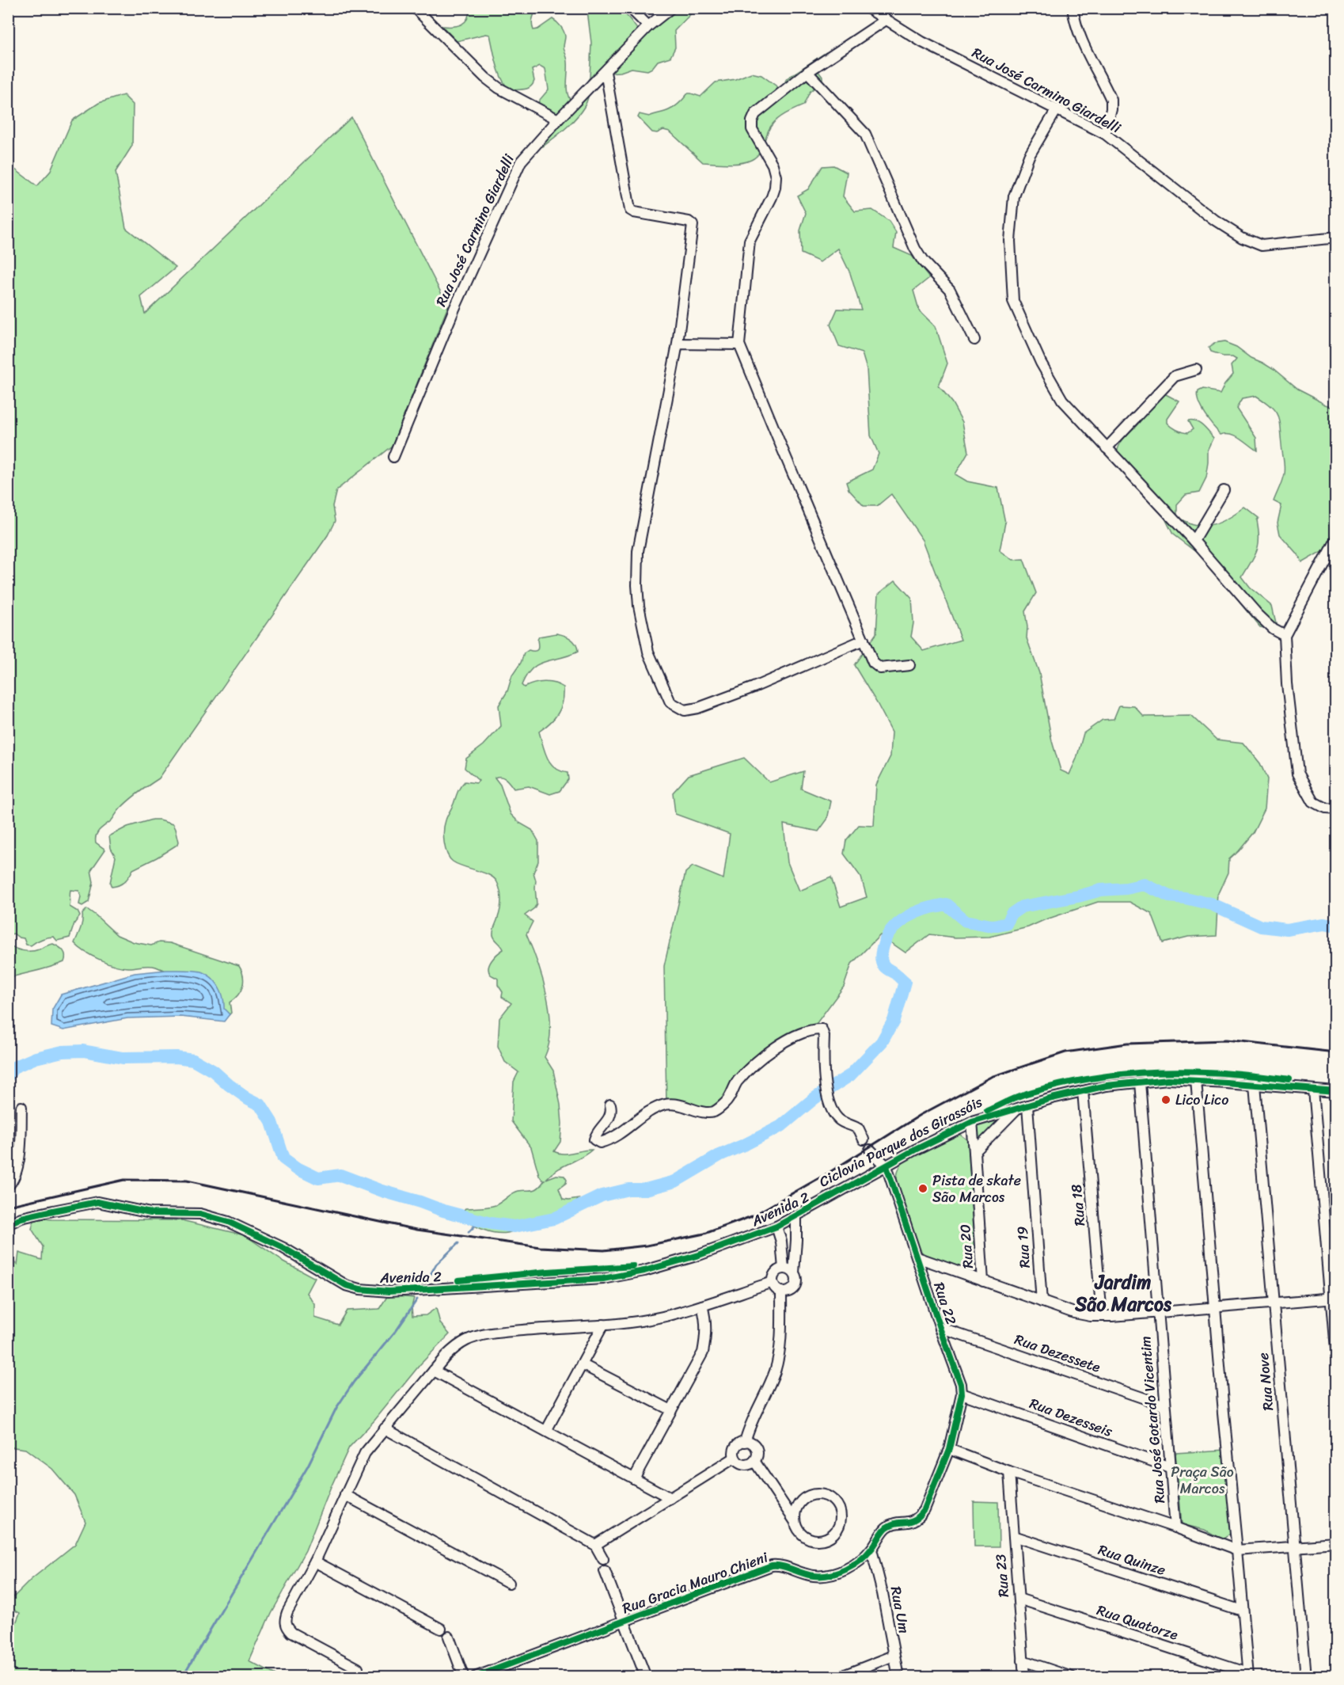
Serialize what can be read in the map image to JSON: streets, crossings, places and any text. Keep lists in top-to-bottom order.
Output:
{
  "streets": {
    "street": [
      "Rua José Carmino Giardelli",
      "Rua 18",
      "Avenida 2",
      "Rua 20",
      "Rua 19",
      "Rua 22",
      "Rua Dezessete",
      "Rua Nove",
      "Rua Dezesseis",
      "Rua José Gotardo Vicentim",
      "Rua Quinze",
      "Rua 23",
      "Rua Gracia Mauro Chieni",
      "Rua Um",
      "Rua Quatorze"
    ],
    "cycle path": ["Ciclovia Parque dos Girassóis"]
  },
  "crossings": [
    ["Rua 18", "Avenida 2"],
    ["Avenida 2", "Rua 20"],
    ["Avenida 2", "Rua 19"],
    ["Avenida 2", "Rua 22"],
    ["Avenida 2", "Rua Nove"],
    ["Avenida 2", "Rua José Gotardo Vicentim"],
    ["Rua 22", "Rua Dezessete"],
    ["Rua 22", "Rua Dezesseis"],
    ["Rua 22", "Rua Gracia Mauro Chieni"],
    ["Rua Dezessete", "Rua José Gotardo Vicentim"],
    ["Rua Dezesseis", "Rua José Gotardo Vicentim"],
    ["Rua Quinze", "Rua 23"],
    ["Rua 23", "Rua Quatorze"],
    ["Rua Gracia Mauro Chieni", "Rua Um"]
  ],
  "districts": ["Jardim São Marcos"],
  "parks": ["Praça São Marcos"],
  "places": ["Lico Lico", "Pista de skate São Marcos"]
}
